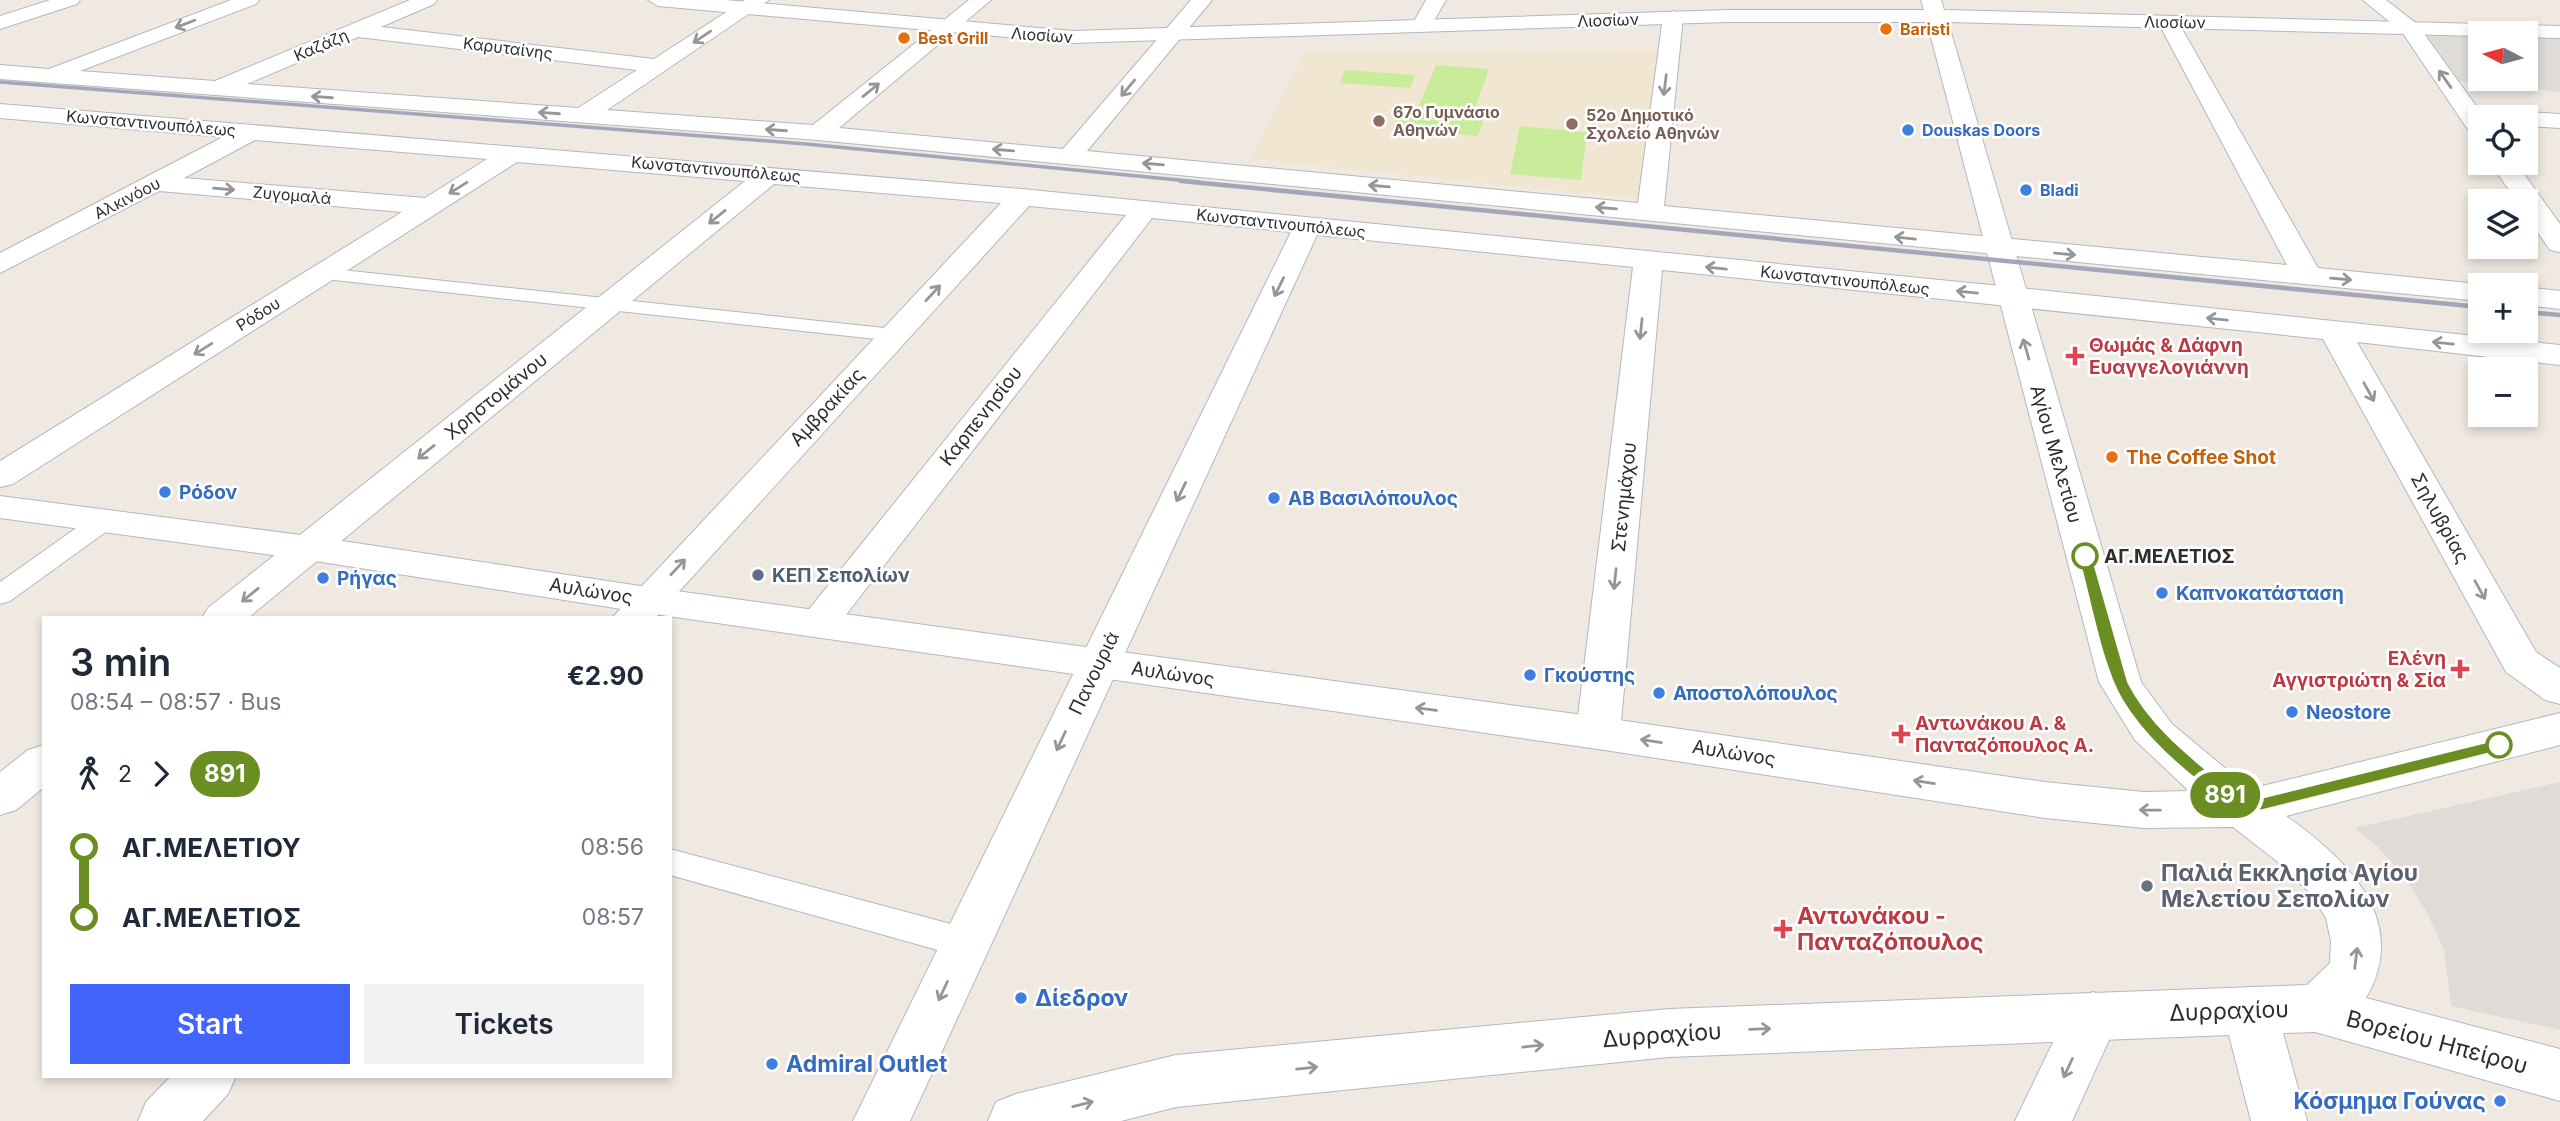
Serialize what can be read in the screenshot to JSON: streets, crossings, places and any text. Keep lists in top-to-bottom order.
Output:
{
  "streets": {
    "street": [
      "Λιοσίων",
      "Καζάζη",
      "Καρυταίνης",
      "Κωνσταντινουπόλεως",
      "Ζυγομαλά",
      "Αλκινόου",
      "Ρόδου",
      "Χρηστομάνου",
      "Αμβρακίας",
      "Καρπενησίου",
      "Αγίου Μελετίου",
      "Στενημάχου",
      "Σηλυβρίας",
      "Αυλώνος",
      "Πανουριά",
      "Δυρραχίου",
      "Βορείου Ηπείρου"
    ]
  },
  "crossings": [
    ["Λιοσίων", "Αγίου Μελετίου"],
    ["Καζάζη", "Καρυταίνης"],
    ["Καζάζη", "Κωνσταντινουπόλεως"],
    ["Κωνσταντινουπόλεως", "Αλκινόου"],
    ["Κωνσταντινουπόλεως", "Ρόδου"],
    ["Κωνσταντινουπόλεως", "Χρηστομάνου"],
    ["Κωνσταντινουπόλεως", "Αμβρακίας"],
    ["Κωνσταντινουπόλεως", "Καρπενησίου"],
    ["Κωνσταντινουπόλεως", "Αγίου Μελετίου"],
    ["Κωνσταντινουπόλεως", "Στενημάχου"],
    ["Κωνσταντινουπόλεως", "Σηλυβρίας"],
    ["Κωνσταντινουπόλεως", "Πανουριά"],
    ["Ζυγομαλά", "Αλκινόου"],
    ["Ζυγομαλά", "Ρόδου"],
    ["Χρηστομάνου", "Αυλώνος"],
    ["Αμβρακίας", "Αυλώνος"],
    ["Καρπενησίου", "Αυλώνος"],
    ["Αγίου Μελετίου", "Αυλώνος"],
    ["Αγίου Μελετίου", "Δυρραχίου"],
    ["Αγίου Μελετίου", "Βορείου Ηπείρου"],
    ["Στενημάχου", "Αυλώνος"],
    ["Αυλώνος", "Πανουριά"],
    ["Δυρραχίου", "Βορείου Ηπείρου"]
  ],
  "one_way": [
    "Χρηστομάνου",
    "Αμβρακίας",
    "Αγίου Μελετίου",
    "Στενημάχου",
    "Σηλυβρίας",
    "Αυλώνος",
    "Πανουριά",
    "Δυρραχίου"
  ],
  "places": {
    "other": [
      "Baristi",
      "Best Grill",
      "67ο Γυμνάσιο Αθηνών",
      "52ο Δημοτικό Σχολείο Αθηνών",
      "Douskas Doors",
      "Bladi",
      "The Coffee Shot",
      "Ρόδον",
      "ΑΒ Βασιλόπουλος",
      "ΑΓ.ΜΕΛΕΤΙΟΣ",
      "ΚΕΠ Σεπολίων",
      "Ρήγας",
      "Καπνοκατάσταση",
      "Γκούστης",
      "Αποστολόπουλος",
      "Neostore",
      "Παλιά Εκκλησία Αγίου Μελετίου Σεπολίων",
      "Δίεδρον",
      "Admiral Outlet",
      "Κόσμημα Γούνας"
    ],
    "health": [
      "Θωμάς & Δάφνη Ευαγγελογιάννη",
      "Ελένη Αγγιστριώτη & Σία",
      "Αντωνάκου Α. & Πανταζόπουλος Α.",
      "Αντωνάκου - Πανταζόπουλος"
    ]
  },
  "lines": ["bus line 891"],
  "north": "left",
  "page": {
    "on_map": "891",
    "map_buttons": ["+", "−"],
    "heading": ["3 min", "08:54 – 08:57 · Bus", "€2.90"],
    "legs": ["2", "891"],
    "list": [
      {
        "name": "ΑΓ.ΜΕΛΕΤΙΟΥ",
        "value": "08:56"
      },
      {
        "name": "ΑΓ.ΜΕΛΕΤΙΟΣ",
        "value": "08:57"
      }
    ],
    "buttons": ["Start", "Tickets"]
  }
}
